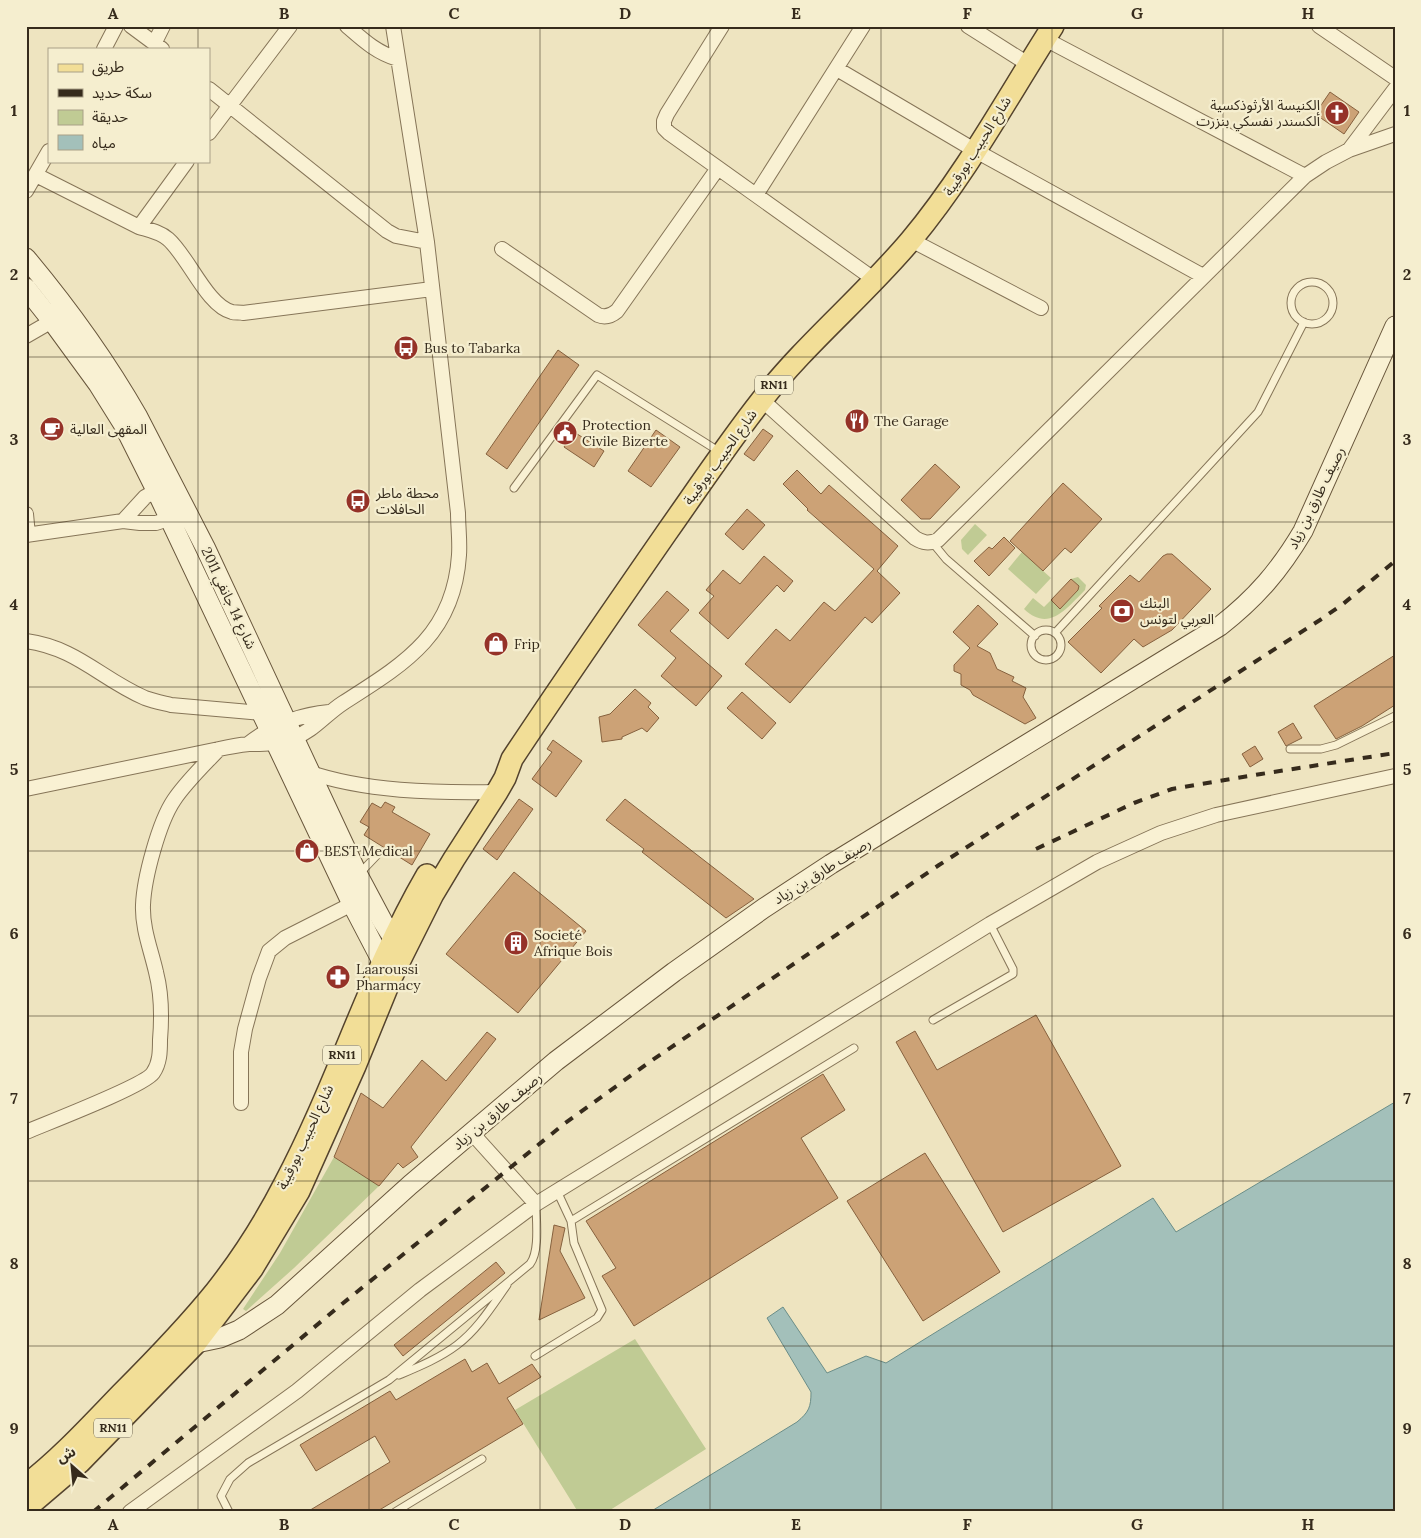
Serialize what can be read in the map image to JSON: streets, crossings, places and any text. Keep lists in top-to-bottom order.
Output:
{
  "streets": {
    "main road": [
      "شارع الحبيب بورقيبة",
      "RN11",
      "رصيف طارق بن زياد",
      "شارع 14 جانفي 2011"
    ]
  },
  "crossings": [
    ["شارع الحبيب بورقيبة", "RN11"],
    ["شارع الحبيب بورقيبة", "رصيف طارق بن زياد"],
    ["شارع الحبيب بورقيبة", "شارع 14 جانفي 2011"],
    ["RN11", "رصيف طارق بن زياد"]
  ],
  "places": {
    "church": ["الكنيسة الأرثوذكسية ألكسندر نفسكي بنزرت"],
    "bus stop": ["Bus to Tabarka", "محطة ماطر الحافلات"],
    "restaurant": ["The Garage"],
    "cafe": ["المقهى العالية"],
    "public building": ["Protection Civile Bizerte"],
    "bank": ["البنك العربي لتونس"],
    "shop": ["Frip", "BEST Medical"],
    "building": ["Societé Afrique Bois"],
    "pharmacy": ["Laaroussi Pharmacy"]
  },
  "legend": [
    "طريق",
    "سكة حديد",
    "حديقة",
    "مياه"
  ],
  "north": "top left",
  "grid": {
    "columns": [
      "A",
      "B",
      "C",
      "D",
      "E",
      "F",
      "G",
      "H"
    ],
    "rows": [
      "1",
      "2",
      "3",
      "4",
      "5",
      "6",
      "7",
      "8",
      "9"
    ]
  }
}
